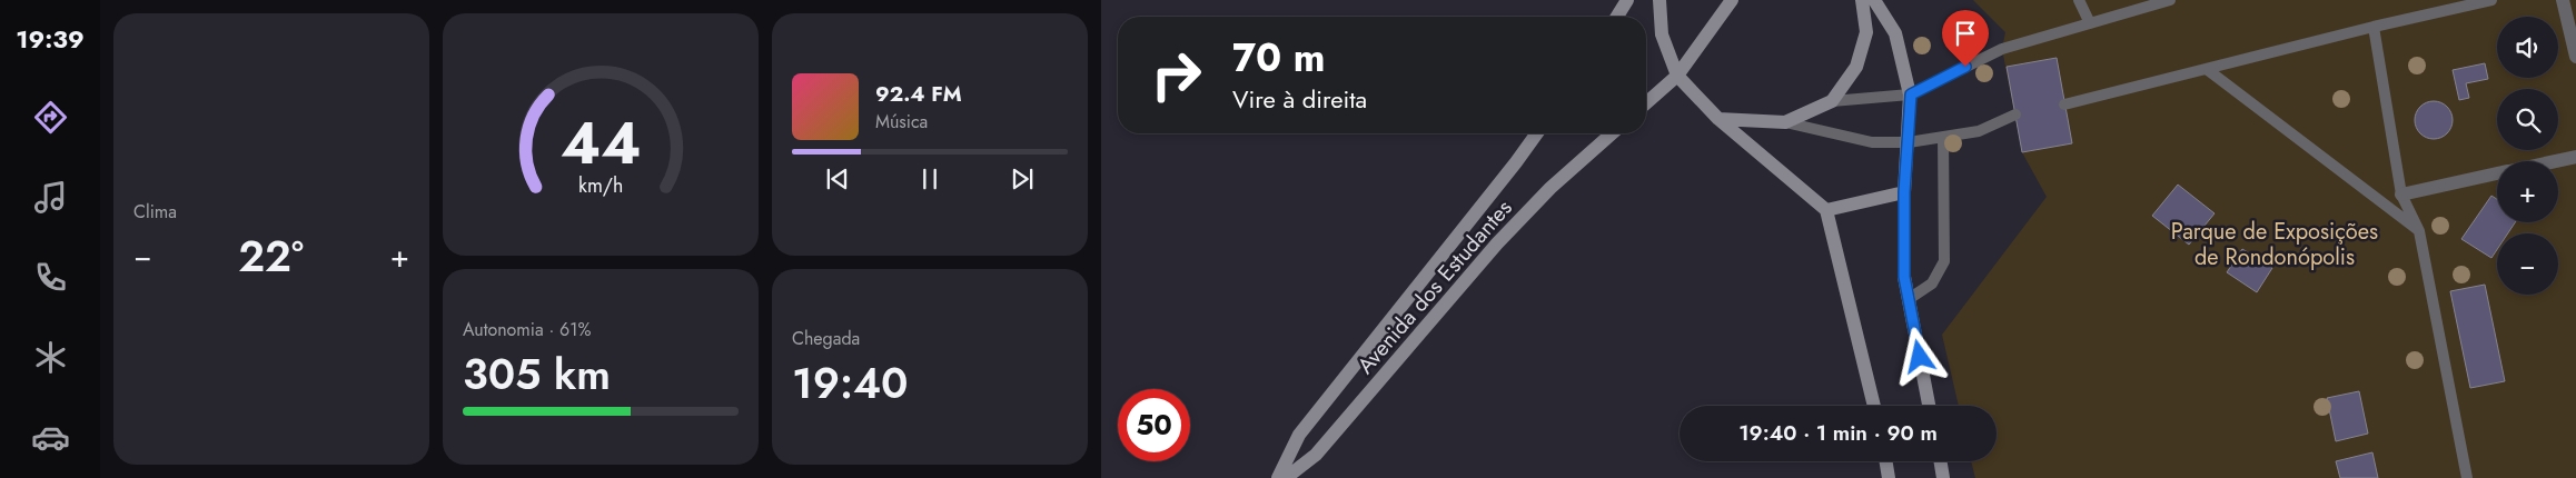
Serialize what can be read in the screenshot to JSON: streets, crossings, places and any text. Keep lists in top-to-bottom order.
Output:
{
  "streets": {
    "main road": ["Avenida dos Estudantes"]
  },
  "parks": ["Parque de Exposições de Rondonópolis"],
  "page": {
    "tabs": "19:39",
    "tile": [
      "Clima",
      ["Autonomia · 61%", "305 km"],
      ["Chegada", "19:40"]
    ],
    "map_buttons": ["+", "−"],
    "turn": ["70 m", "Vire à direita"],
    "song": ["92.4 FM", "Música"],
    "heat": ["−", "22°", "+"],
    "limit": "50",
    "trip": "19:40 · 1 min · 90 m",
    "gauge": ["44", "km/h"]
  }
}
